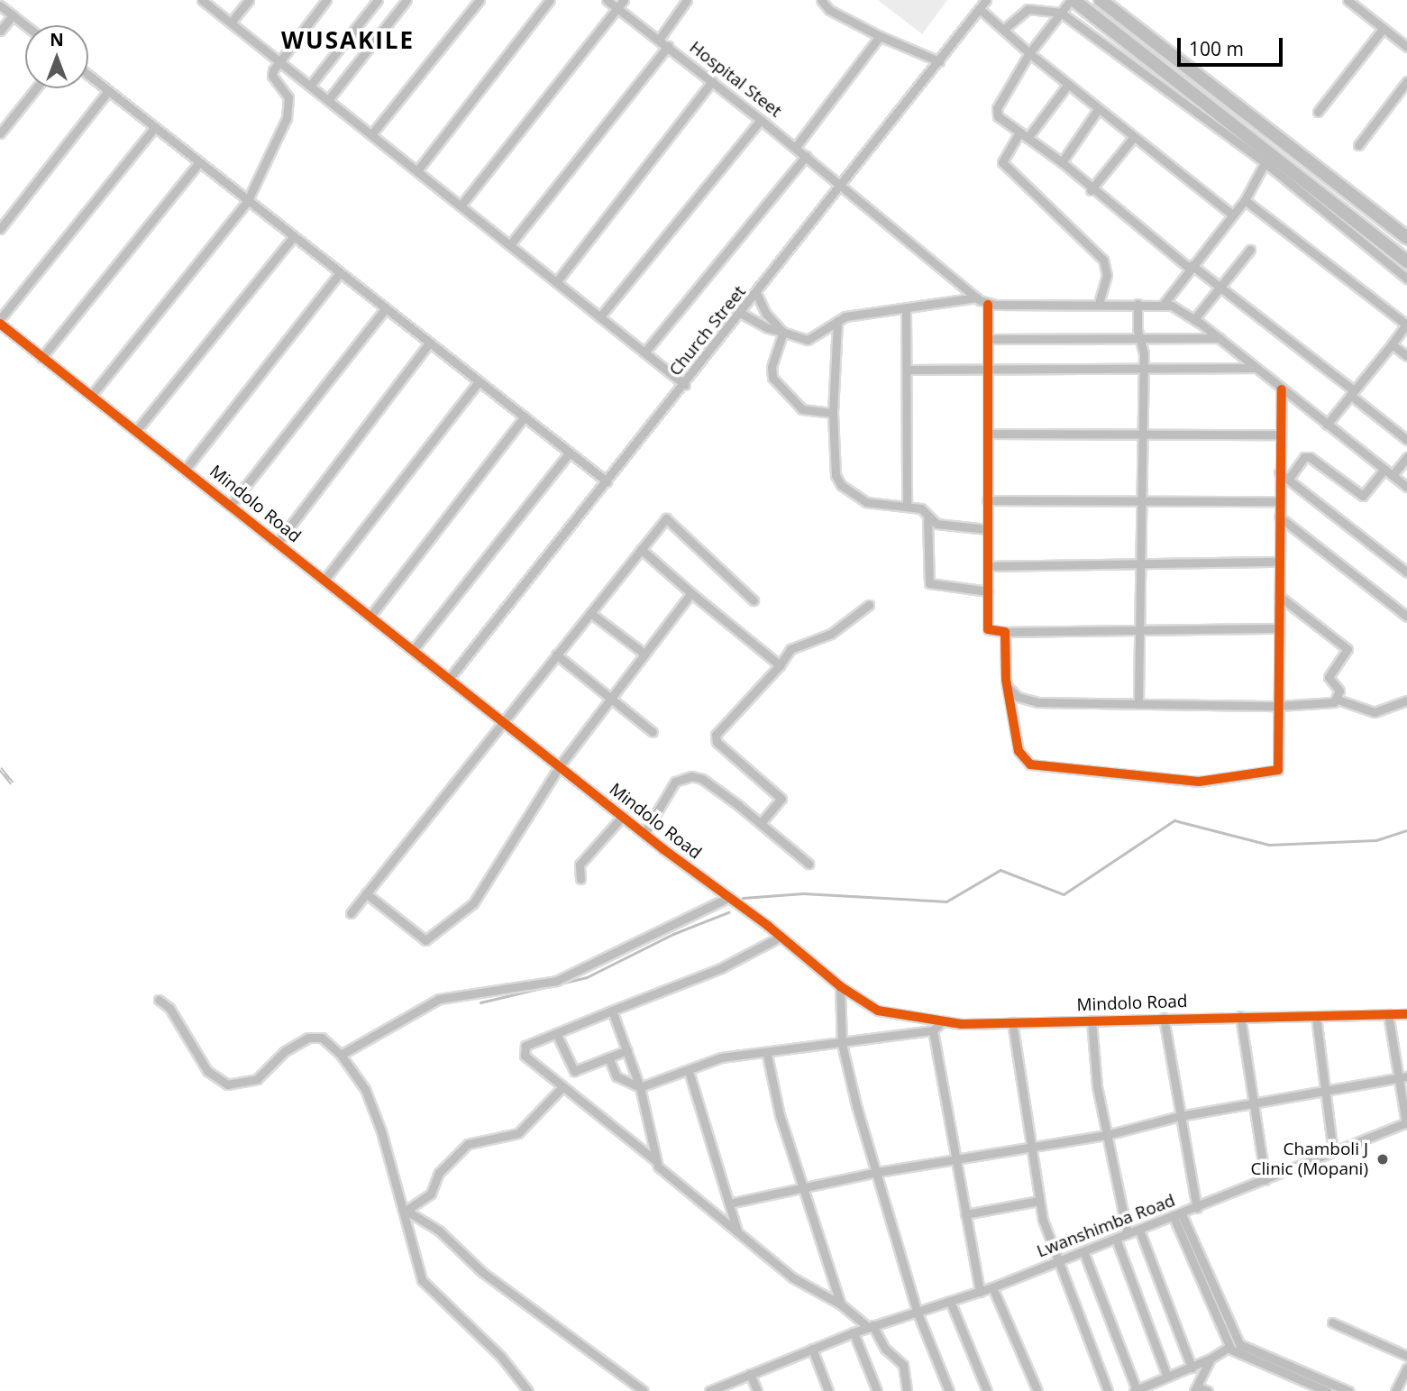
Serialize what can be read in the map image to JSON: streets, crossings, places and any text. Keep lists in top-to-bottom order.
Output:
{
  "streets": {
    "street": [
      "Hospital Steet",
      "Church Street",
      "Mindolo Road",
      "Lwanshimba Road"
    ]
  },
  "crossings": [
    ["Hospital Steet", "Church Street"],
    ["Church Street", "Mindolo Road"]
  ],
  "districts": ["WUSAKILE"],
  "places": ["Chamboli J Clinic (Mopani)"],
  "scale_bar": "100 m",
  "north": "top"
}
